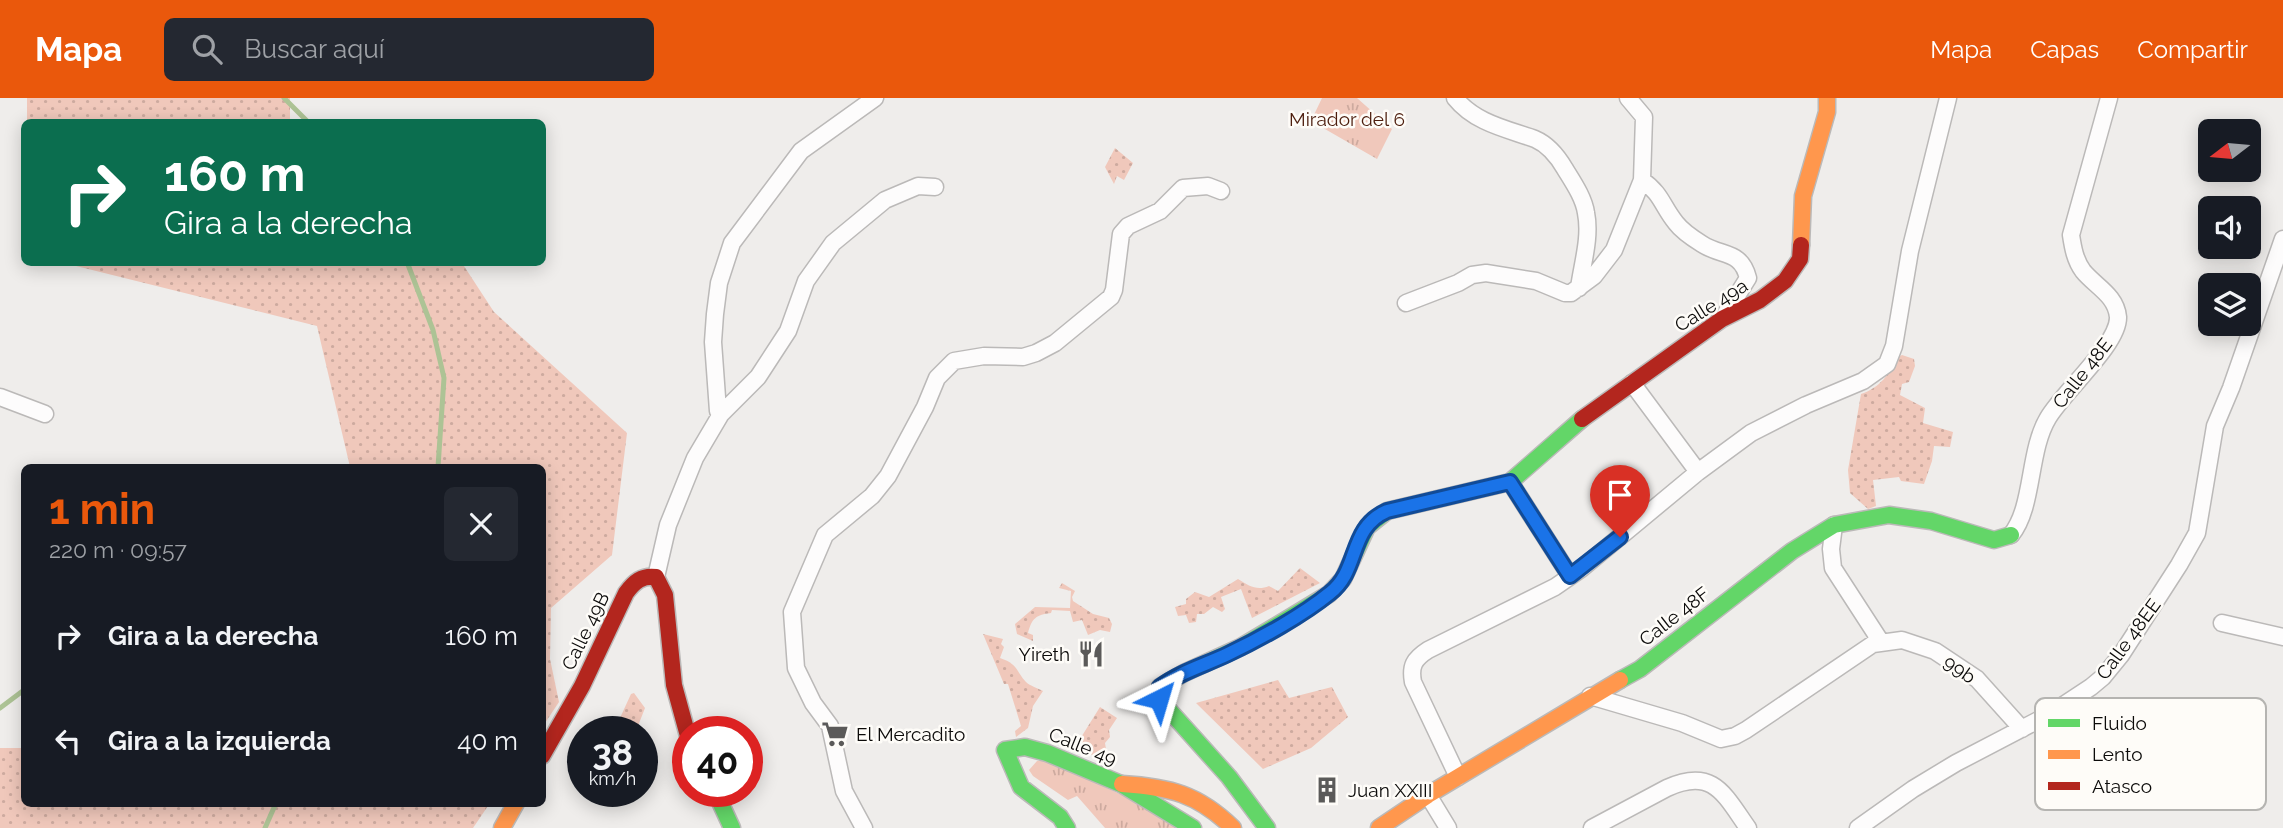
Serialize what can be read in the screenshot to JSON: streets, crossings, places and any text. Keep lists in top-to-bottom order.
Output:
{
  "streets": {
    "street": [
      "Calle 49a",
      "Calle 48E",
      "Calle 48F",
      "Calle 49B",
      "Calle 48EE",
      "99b",
      "Calle 49"
    ]
  },
  "crossings": [
    ["Calle 48E", "Calle 48F"],
    ["Calle 48EE", "99b"]
  ],
  "parks": ["Mirador del 6"],
  "places": {
    "restaurant": ["Yireth"],
    "supermarket": ["El Mercadito"],
    "building": ["Juan XXIII"]
  },
  "legend": ["Fluido", "Lento", "Atasco"],
  "north": "left",
  "page": {
    "header": "Mapa",
    "search": "Buscar aquí",
    "nav": ["Mapa", "Capas", "Compartir"],
    "turn": ["160 m", "Gira a la derecha"],
    "heading": ["1 min", "220 m · 09:57"],
    "list": [
      {
        "name": "Gira a la derecha",
        "value": "160 m"
      },
      {
        "name": "Gira a la izquierda",
        "value": "40 m"
      }
    ],
    "speed": "38 km/h",
    "limit": "40"
  }
}
